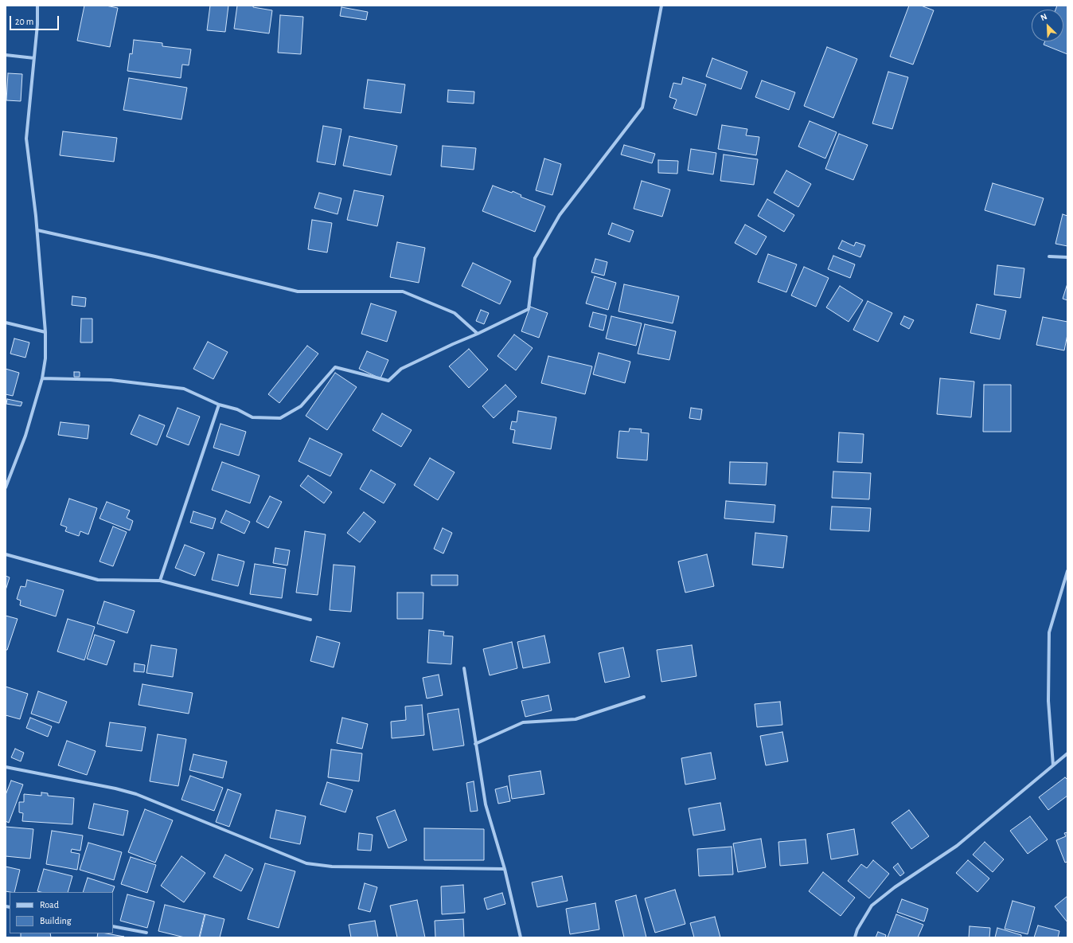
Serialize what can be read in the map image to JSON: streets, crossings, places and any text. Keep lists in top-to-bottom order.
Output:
{
  "legend": ["Road", "Building"],
  "scale_bar": "20 m",
  "north": "top left"
}
